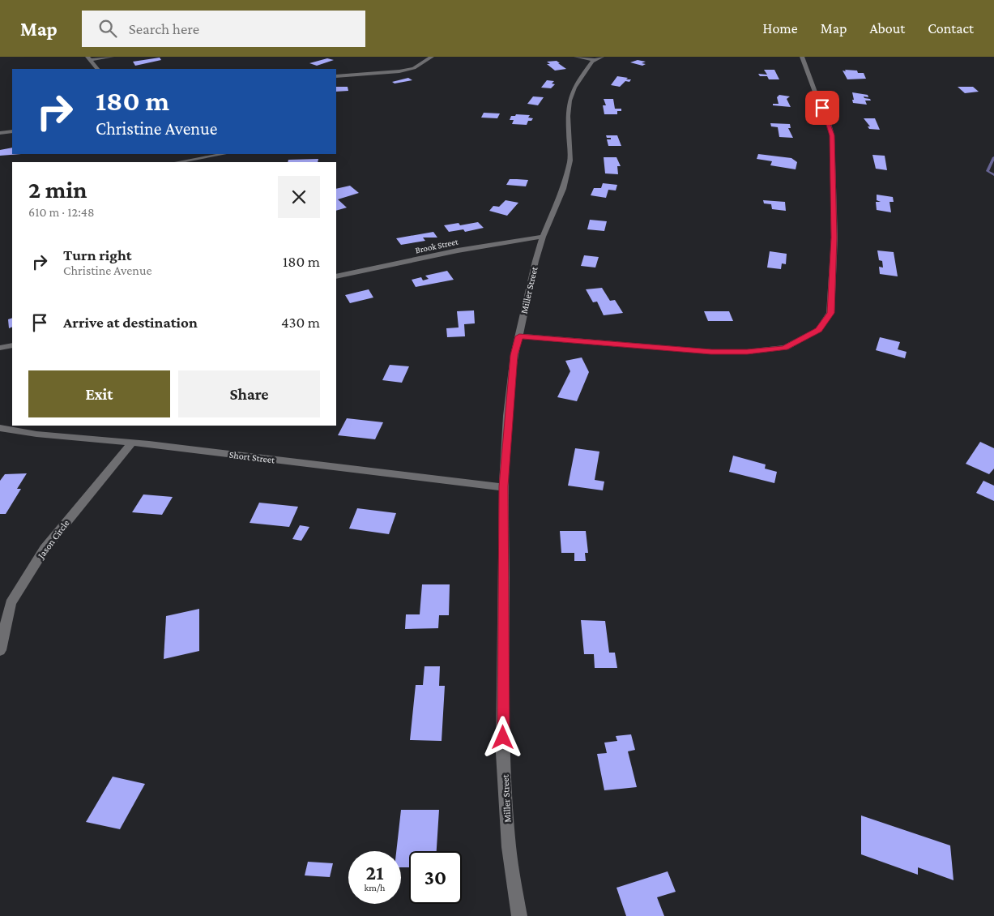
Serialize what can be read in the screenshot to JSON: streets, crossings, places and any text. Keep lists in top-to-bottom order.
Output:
{
  "streets": {
    "street": [
      "Brook Street",
      "Miller Street",
      "Short Street",
      "Jason Circle"
    ]
  },
  "crossings": [
    ["Brook Street", "Miller Street"],
    ["Miller Street", "Short Street"],
    ["Short Street", "Jason Circle"]
  ],
  "page": {
    "header": "Map",
    "search": "Search here",
    "nav": [
      "Home",
      "Map",
      "About",
      "Contact"
    ],
    "turn": ["180 m", "Christine Avenue"],
    "heading": ["2 min", "610 m · 12:48"],
    "list": [
      {
        "name": "Turn right",
        "note": "Christine Avenue",
        "value": "180 m"
      },
      {
        "name": "Arrive at destination",
        "value": "430 m"
      }
    ],
    "buttons": ["Exit", "Share"],
    "speed": "21 km/h",
    "limit": "30"
  }
}
